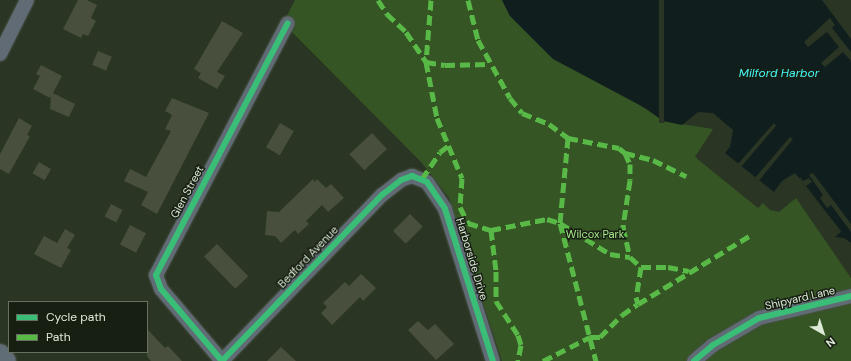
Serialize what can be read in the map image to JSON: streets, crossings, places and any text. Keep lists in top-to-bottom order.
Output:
{
  "streets": {
    "street": [
      "Glen Street",
      "Bedford Avenue",
      "Harborside Drive",
      "Shipyard Lane"
    ]
  },
  "crossings": [
    ["Glen Street", "Bedford Avenue"],
    ["Bedford Avenue", "Harborside Drive"]
  ],
  "water": ["Milford Harbor"],
  "parks": ["Wilcox Park"],
  "legend": ["Cycle path", "Path"],
  "north": "bottom right"
}
